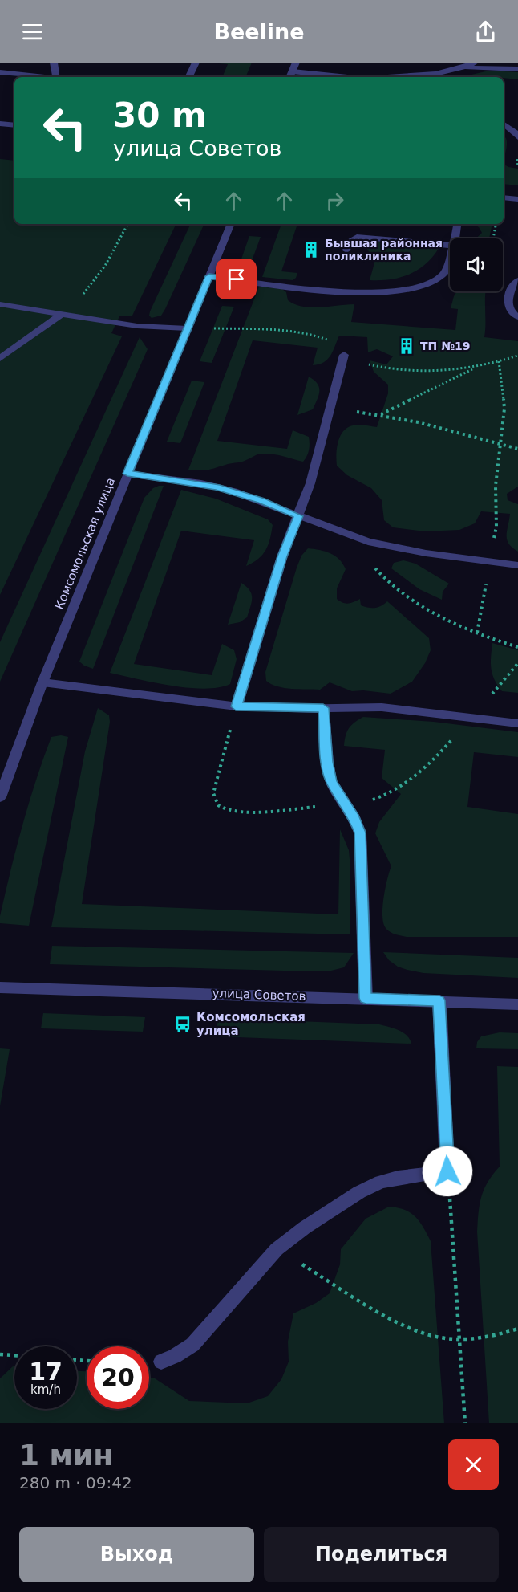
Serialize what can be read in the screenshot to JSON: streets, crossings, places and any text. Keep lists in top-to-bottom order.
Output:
{
  "streets": {
    "street": ["Комсомольская улица", "улица Советов"]
  },
  "places": {
    "building": ["Бывшая районная поликлиника", "ТП №19"],
    "bus stop": ["Комсомольская улица"]
  },
  "page": {
    "header": "Beeline",
    "turn": ["30 m", "улица Советов"],
    "speed": "17 km/h",
    "limit": "20",
    "heading": ["1 мин", "280 m · 09:42"],
    "buttons": ["Выход", "Поделиться"]
  }
}
